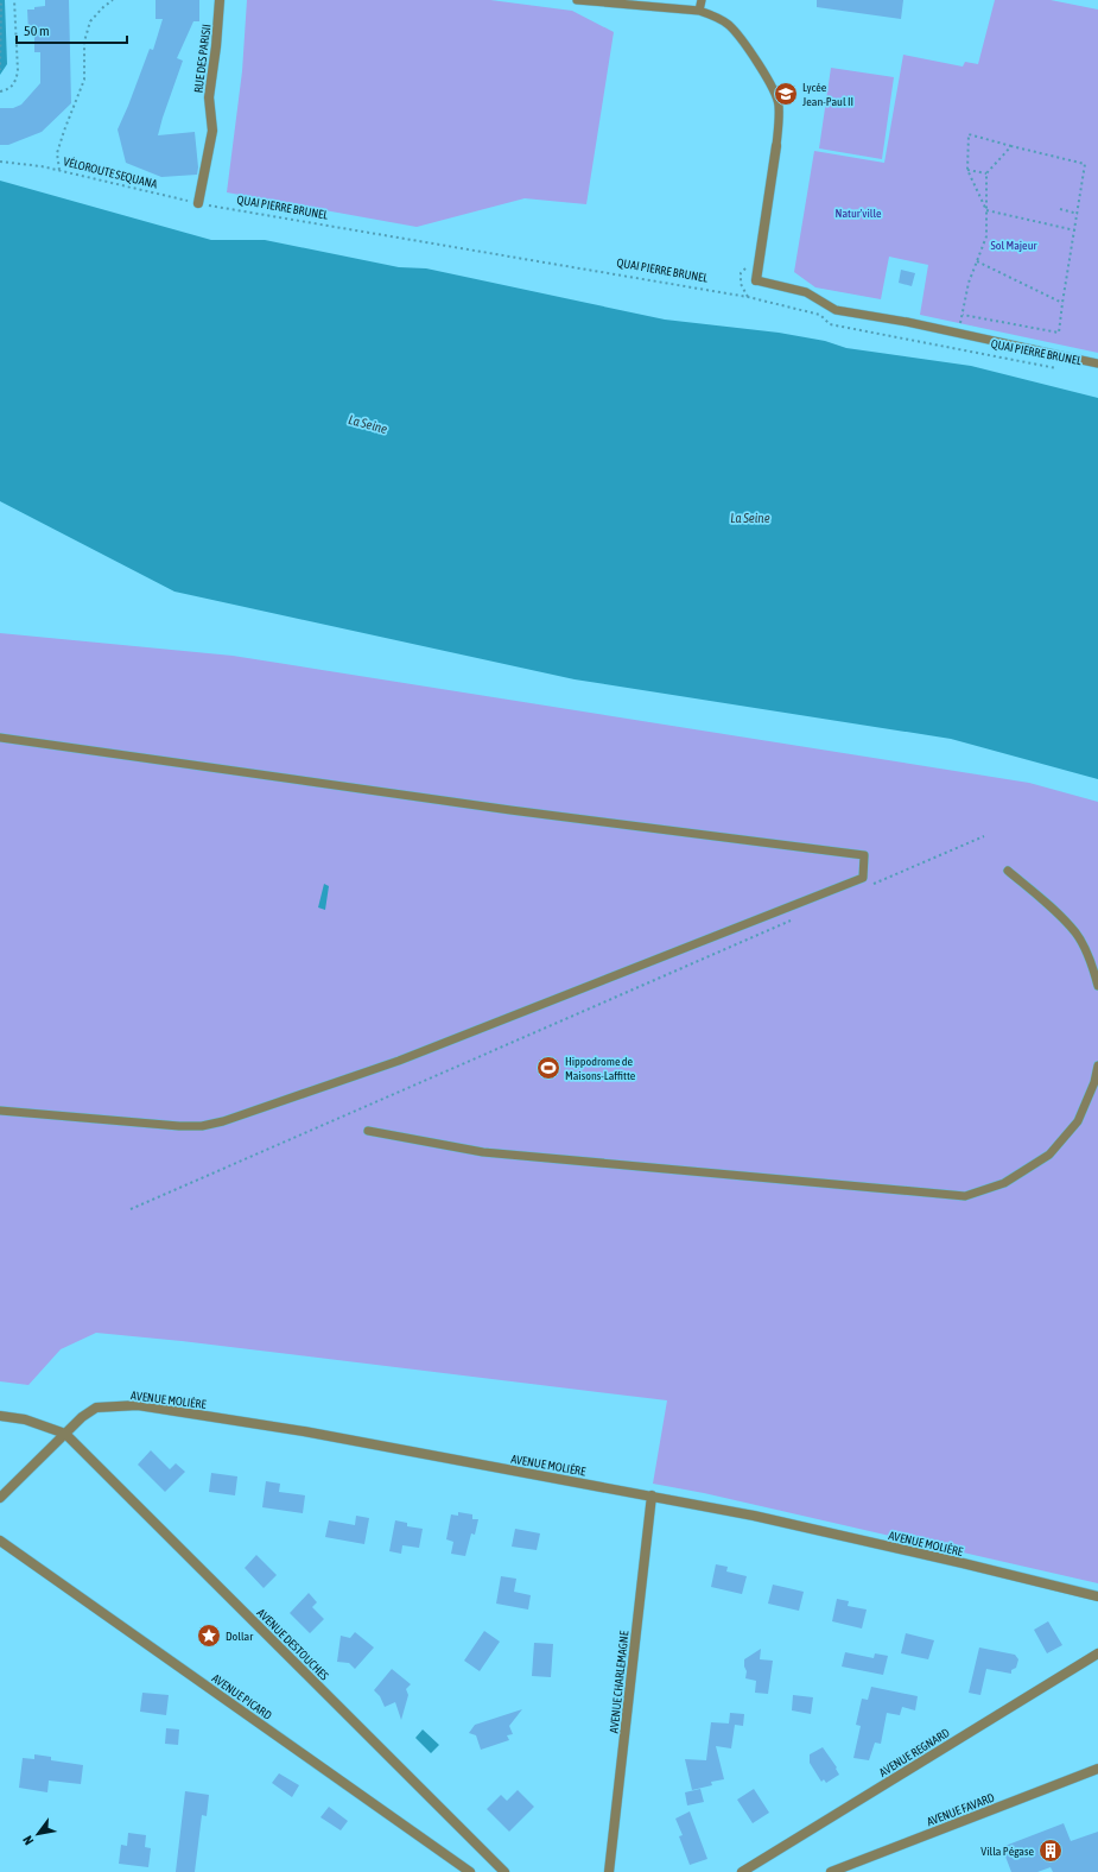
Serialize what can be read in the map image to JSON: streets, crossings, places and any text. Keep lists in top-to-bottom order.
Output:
{
  "streets": {
    "street": [
      "RUE DES PARISII",
      "AVENUE MOLIÈRE",
      "AVENUE DESTOUCHES",
      "AVENUE CHARLEMAGNE",
      "AVENUE PICARD",
      "AVENUE REGNARD",
      "AVENUE FAVARD"
    ],
    "lane": ["QUAI PIERRE BRUNEL"],
    "path": ["VÉLOROUTE SEQUANA"]
  },
  "crossings": [
    ["RUE DES PARISII", "VÉLOROUTE SEQUANA"],
    ["VÉLOROUTE SEQUANA", "QUAI PIERRE BRUNEL"],
    ["AVENUE MOLIÈRE", "AVENUE DESTOUCHES"],
    ["AVENUE MOLIÈRE", "AVENUE CHARLEMAGNE"]
  ],
  "water": ["La Seine"],
  "parks": ["Natur'ville", "Sol Majeur"],
  "places": {
    "school or university": ["Lycée Jean-Paul II"],
    "sports": ["Hippodrome de Maisons-Laffitte"],
    "place": ["Dollar"],
    "building": ["Villa Pégase"]
  },
  "scale_bar": "50 m",
  "north": "bottom left"
}
